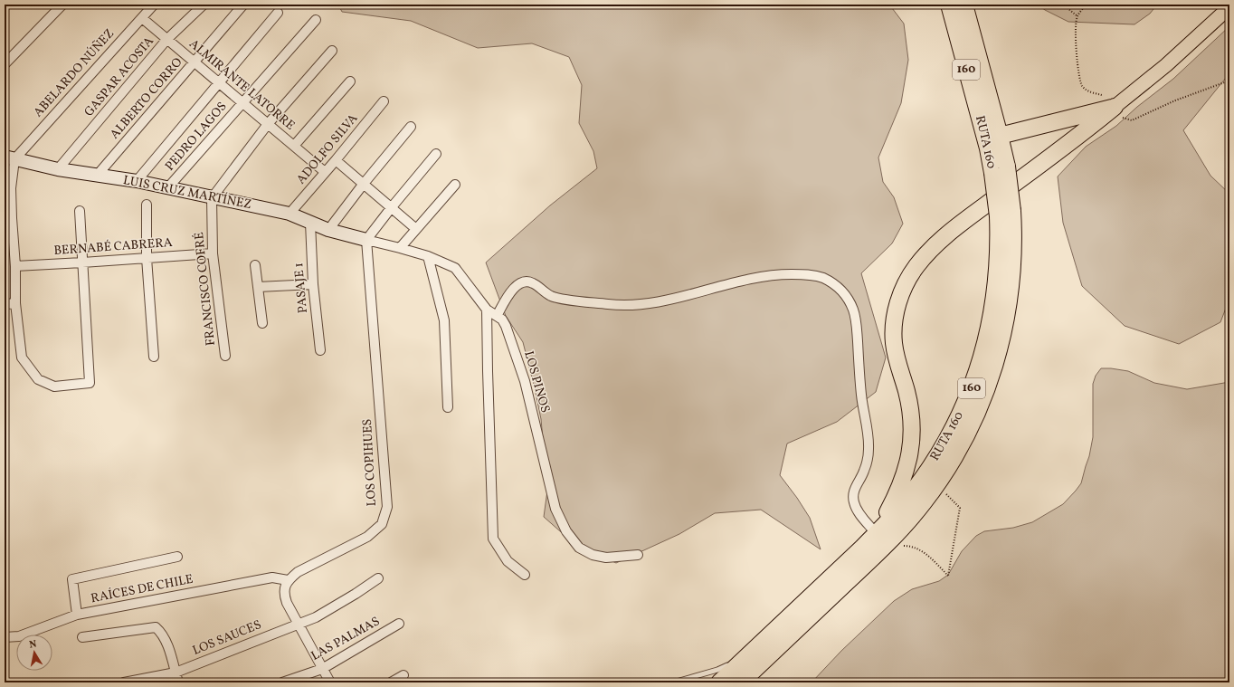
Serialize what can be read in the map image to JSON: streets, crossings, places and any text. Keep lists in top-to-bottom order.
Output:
{
  "streets": {
    "highway": ["160", "RUTA 160"],
    "street": [
      "ABELARDO NÚÑEZ",
      "GASPAR ACOSTA",
      "ALMIRANTE LATORRE",
      "ALBERTO CORRO",
      "PEDRO LAGOS",
      "ADOLFO SILVA",
      "LUIS CRUZ MARTÍNEZ",
      "BERNABÉ CABRERA",
      "PASAJE 1",
      "FRANCISCO COFRÉ",
      "LOS PINOS",
      "LOS COPIHUES",
      "RAÍCES DE CHILE",
      "LOS SAUCES",
      "LAS PALMAS"
    ]
  },
  "crossings": [
    ["ABELARDO NÚÑEZ", "ALMIRANTE LATORRE"],
    ["ABELARDO NÚÑEZ", "LUIS CRUZ MARTÍNEZ"],
    ["GASPAR ACOSTA", "ALMIRANTE LATORRE"],
    ["GASPAR ACOSTA", "LUIS CRUZ MARTÍNEZ"],
    ["ALMIRANTE LATORRE", "ALBERTO CORRO"],
    ["ALMIRANTE LATORRE", "PEDRO LAGOS"],
    ["ALMIRANTE LATORRE", "ADOLFO SILVA"],
    ["ALBERTO CORRO", "LUIS CRUZ MARTÍNEZ"],
    ["PEDRO LAGOS", "LUIS CRUZ MARTÍNEZ"],
    ["ADOLFO SILVA", "LUIS CRUZ MARTÍNEZ"],
    ["LUIS CRUZ MARTÍNEZ", "PASAJE 1"],
    ["LUIS CRUZ MARTÍNEZ", "FRANCISCO COFRÉ"],
    ["LUIS CRUZ MARTÍNEZ", "LOS PINOS"],
    ["LUIS CRUZ MARTÍNEZ", "LOS COPIHUES"],
    ["BERNABÉ CABRERA", "FRANCISCO COFRÉ"],
    ["LOS PINOS", "LOS COPIHUES"],
    ["LOS COPIHUES", "RAÍCES DE CHILE"]
  ],
  "north": "top"
}
